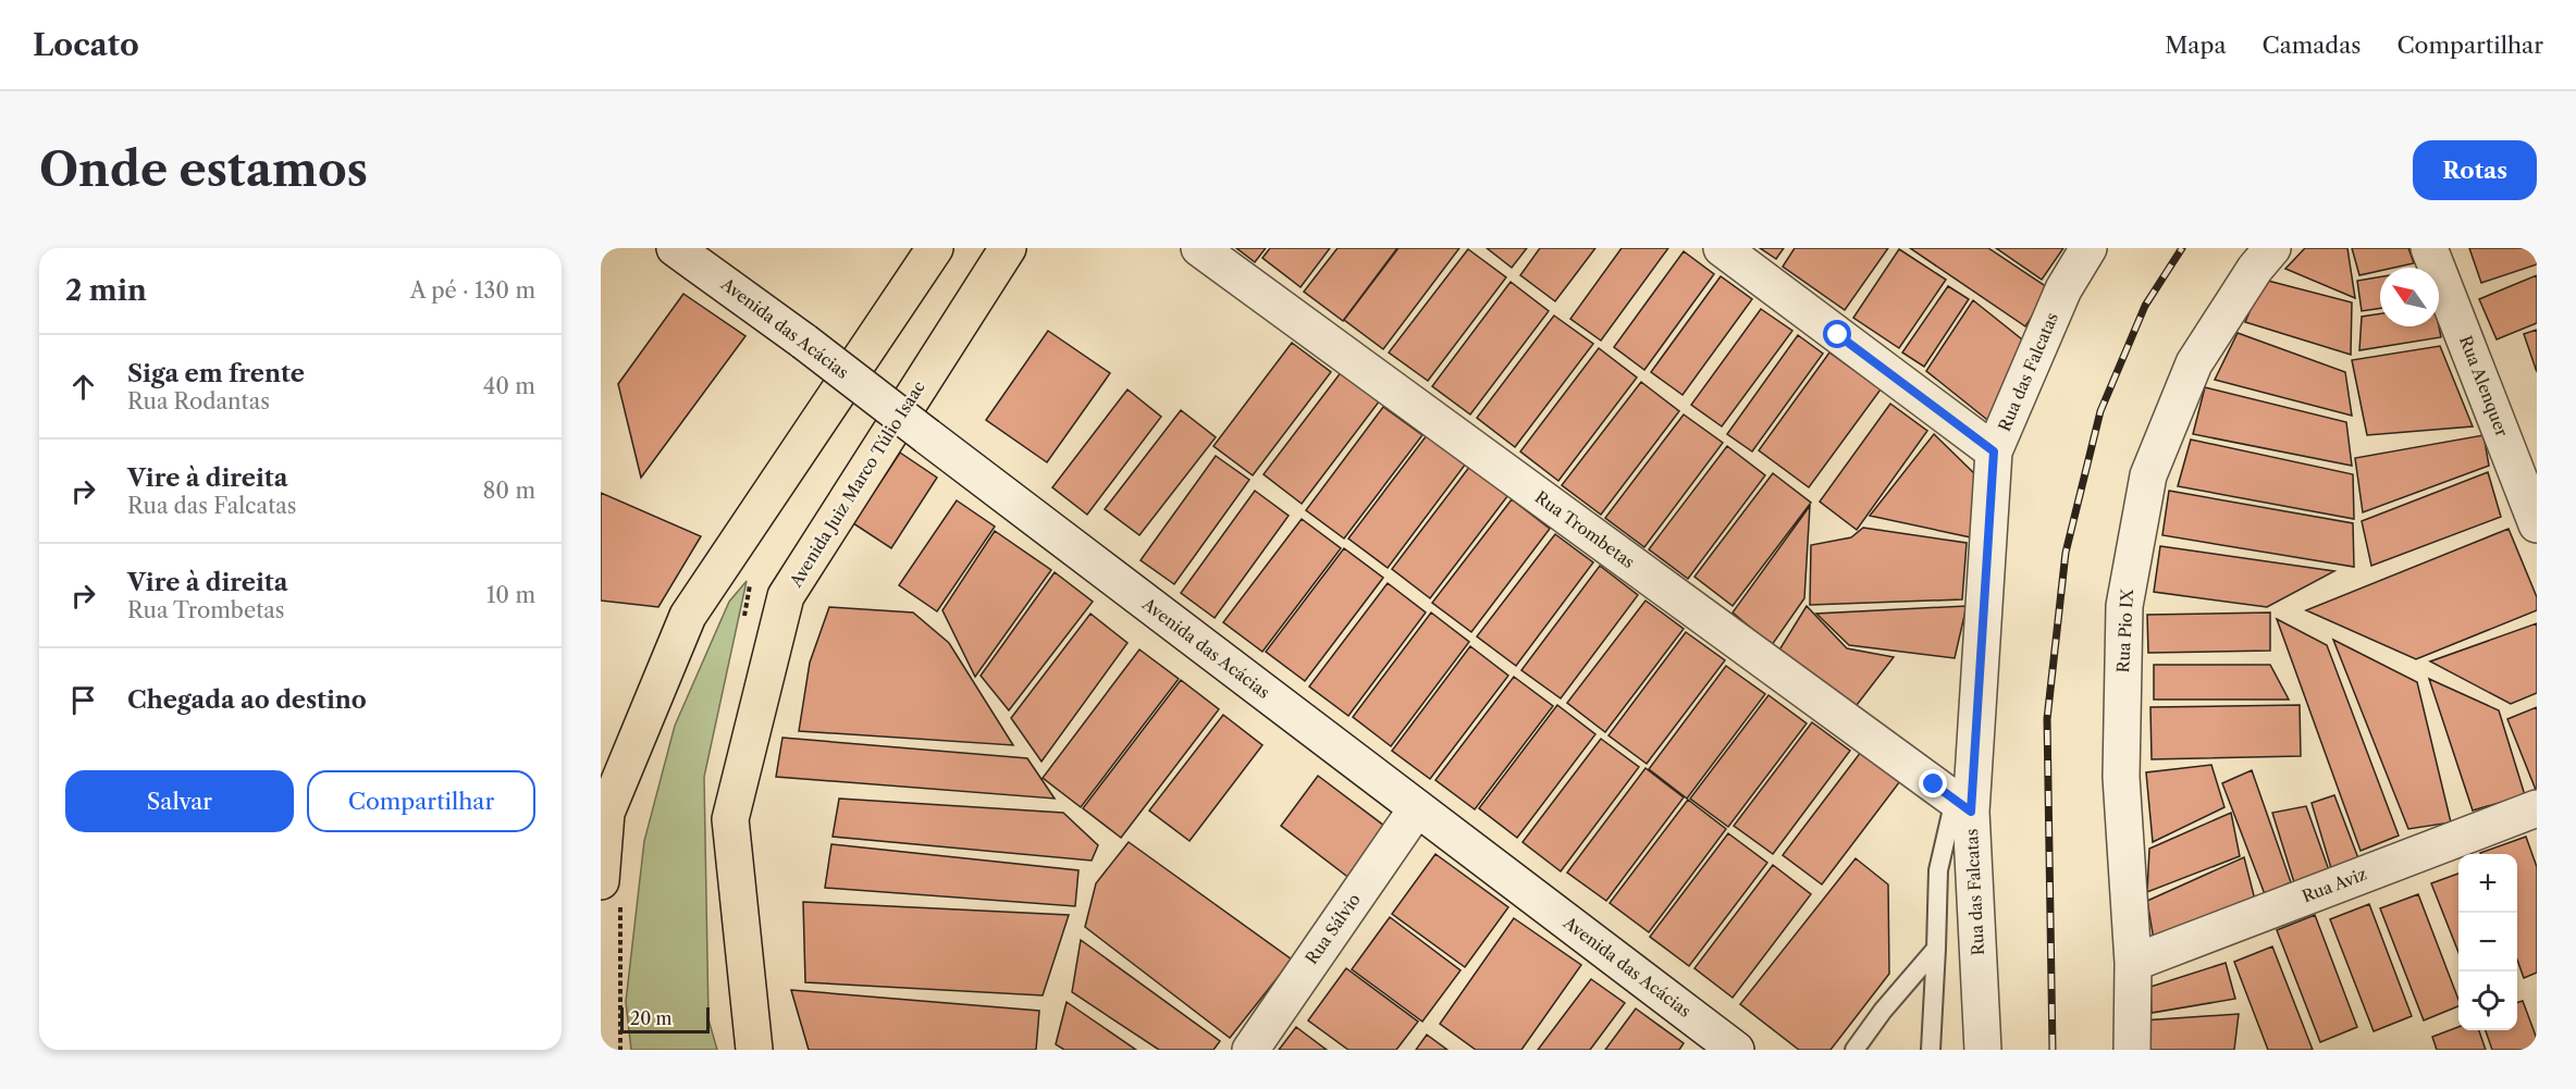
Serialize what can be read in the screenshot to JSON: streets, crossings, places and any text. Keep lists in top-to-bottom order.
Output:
{
  "streets": {
    "main road": ["Avenida Juiz Marco Túlio Isaac"],
    "street": [
      "Avenida das Acácias",
      "Rua das Falcatas",
      "Rua Alenquer",
      "Rua Trombetas",
      "Rua Pio IX",
      "Rua Aviz",
      "Rua Sálvio"
    ]
  },
  "crossings": [
    ["Avenida das Acácias", "Rua Sálvio"],
    ["Rua das Falcatas", "Rua Trombetas"],
    ["Rua Pio IX", "Rua Aviz"]
  ],
  "scale_bar": "20 m",
  "north": "top left",
  "page": {
    "header": "Locato",
    "nav": ["Mapa", "Camadas", "Compartilhar"],
    "buttons": [
      "Rotas",
      ["Salvar", "Compartilhar"]
    ],
    "title": "Onde estamos",
    "heading": ["2 min", "A pé · 130 m"],
    "list": [
      ["Siga em frente", "Rua Rodantas", "40 m"],
      ["Vire à direita", "Rua das Falcatas", "80 m"],
      ["Vire à direita", "Rua Trombetas", "10 m"],
      "Chegada ao destino"
    ],
    "map_buttons": ["+", "−"],
    "scale": "20 m"
  }
}
